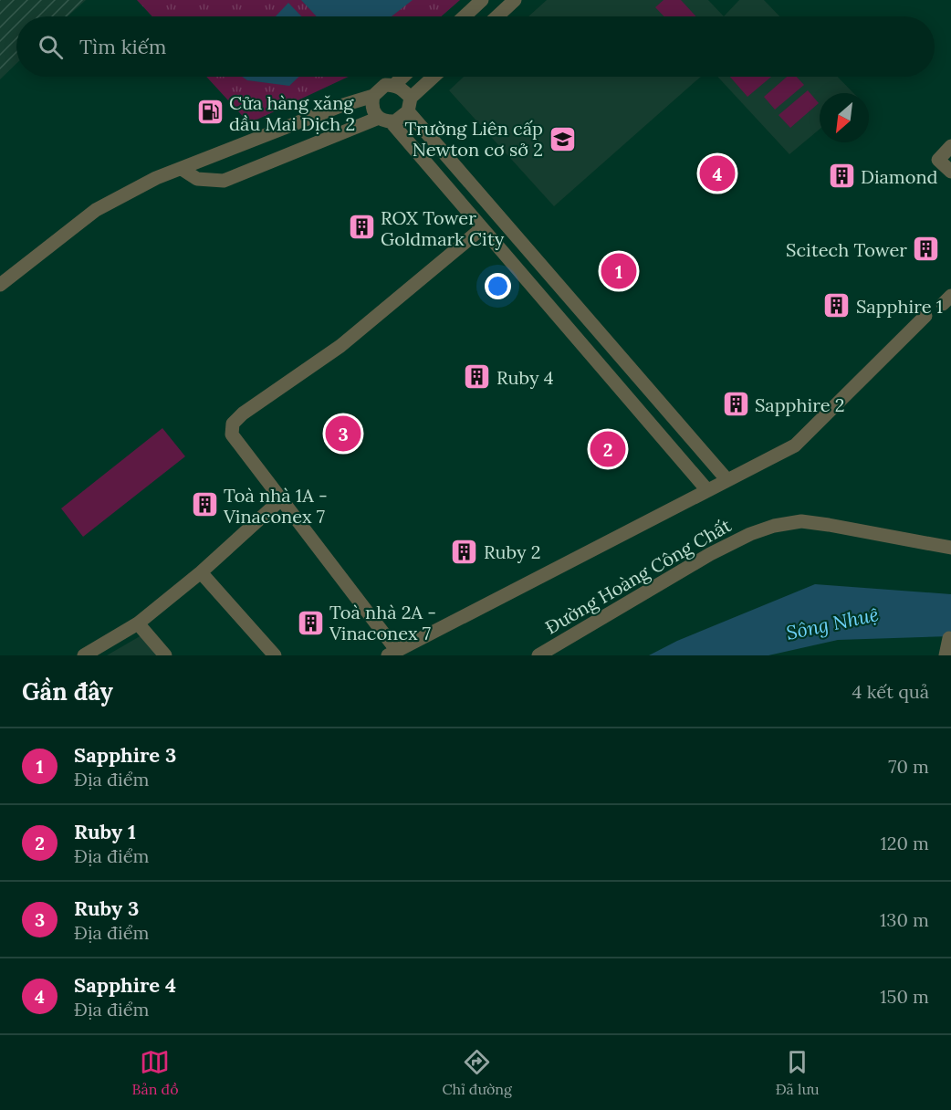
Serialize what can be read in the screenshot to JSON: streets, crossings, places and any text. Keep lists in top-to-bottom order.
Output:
{
  "streets": {
    "street": ["Đường Hoàng Công Chất"]
  },
  "water": ["Sông Nhuệ"],
  "places": {
    "fuel station": ["Cửa hàng xăng dầu Mai Dịch 2"],
    "school or university": ["Trường Liên cấp Newton cơ sở 2"],
    "building": [
      "Diamond",
      "ROX Tower Goldmark City",
      "Scitech Tower",
      "Sapphire 1",
      "Ruby 4",
      "Sapphire 2",
      "Toà nhà 1A - Vinaconex 7",
      "Ruby 2",
      "Toà nhà 2A - Vinaconex 7"
    ]
  },
  "north": "bottom left",
  "page": {
    "search": "Tìm kiếm",
    "pins": [
      "4",
      "1",
      "3",
      "2"
    ],
    "heading": ["Gần đây", "4 kết quả"],
    "list": [
      {
        "mark": "1",
        "name": "Sapphire 3",
        "note": "Địa điểm",
        "value": "70 m"
      },
      {
        "mark": "2",
        "name": "Ruby 1",
        "note": "Địa điểm",
        "value": "120 m"
      },
      {
        "mark": "3",
        "name": "Ruby 3",
        "note": "Địa điểm",
        "value": "130 m"
      },
      {
        "mark": "4",
        "name": "Sapphire 4",
        "note": "Địa điểm",
        "value": "150 m"
      }
    ],
    "nav": ["Bản đồ", "Chỉ đường", "Đã lưu"]
  }
}
